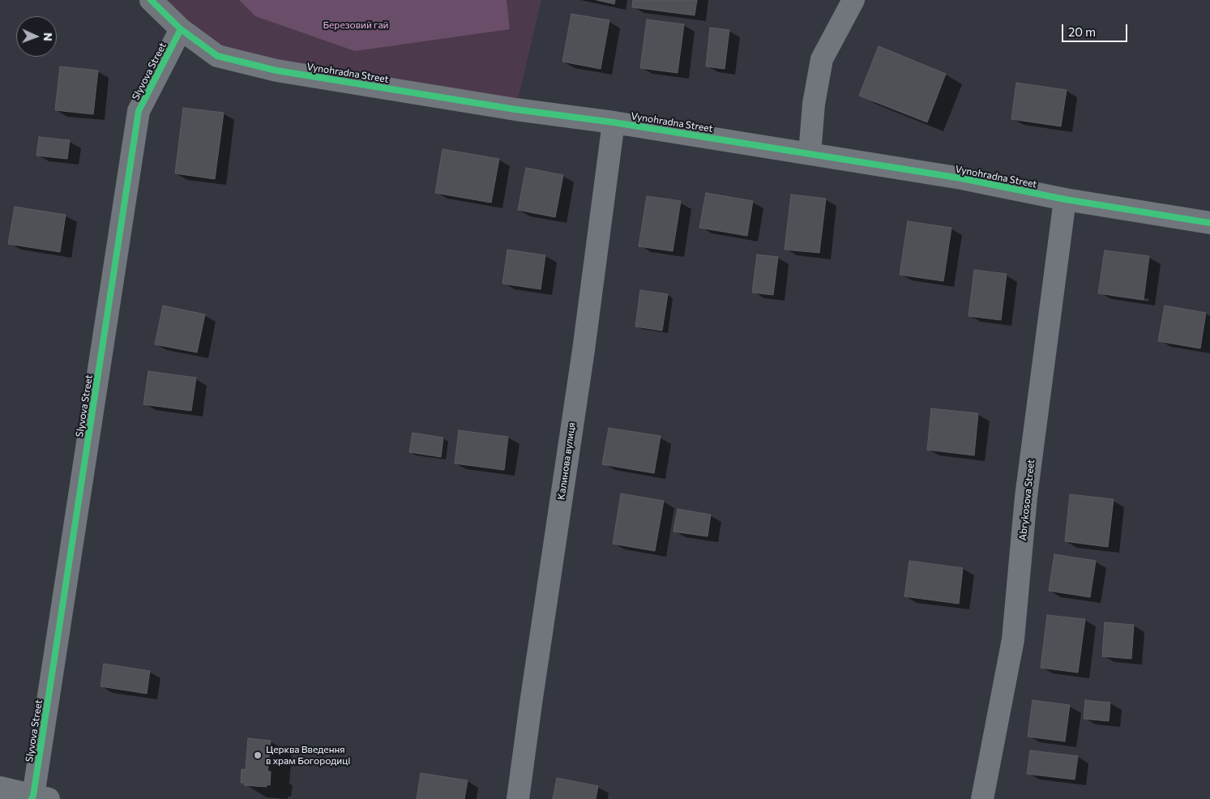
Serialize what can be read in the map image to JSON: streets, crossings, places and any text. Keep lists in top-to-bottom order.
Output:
{
  "streets": {
    "street": [
      "Slyvova Street",
      "Vynohradna Street",
      "Калинова вулиця",
      "Abrykosova Street"
    ]
  },
  "crossings": [
    ["Slyvova Street", "Vynohradna Street"],
    ["Vynohradna Street", "Калинова вулиця"],
    ["Vynohradna Street", "Abrykosova Street"]
  ],
  "parks": ["Березовий гай"],
  "places": ["Церква Введення в храм Богородиці"],
  "scale_bar": "20 m",
  "north": "right"
}
